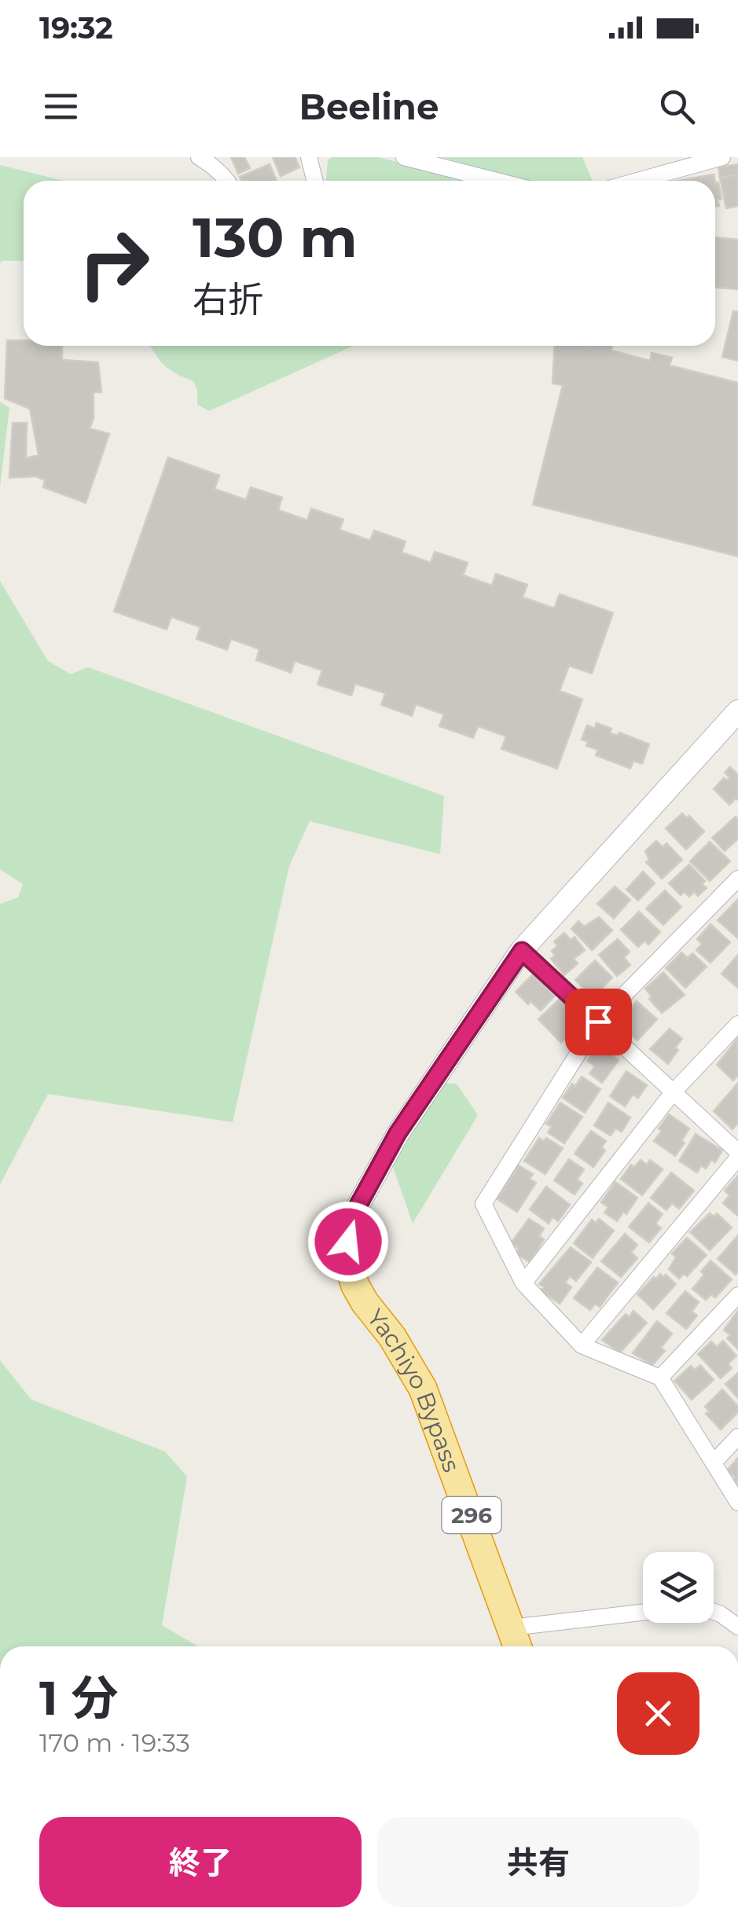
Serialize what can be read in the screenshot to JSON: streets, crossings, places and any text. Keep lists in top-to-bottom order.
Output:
{
  "streets": {
    "highway": ["Yachiyo Bypass", "296"]
  },
  "page": {
    "status": "19:32",
    "header": "Beeline",
    "turn": ["130 m", "右折"],
    "heading": ["1 分", "170 m · 19:33"],
    "buttons": ["終了", "共有"]
  }
}
